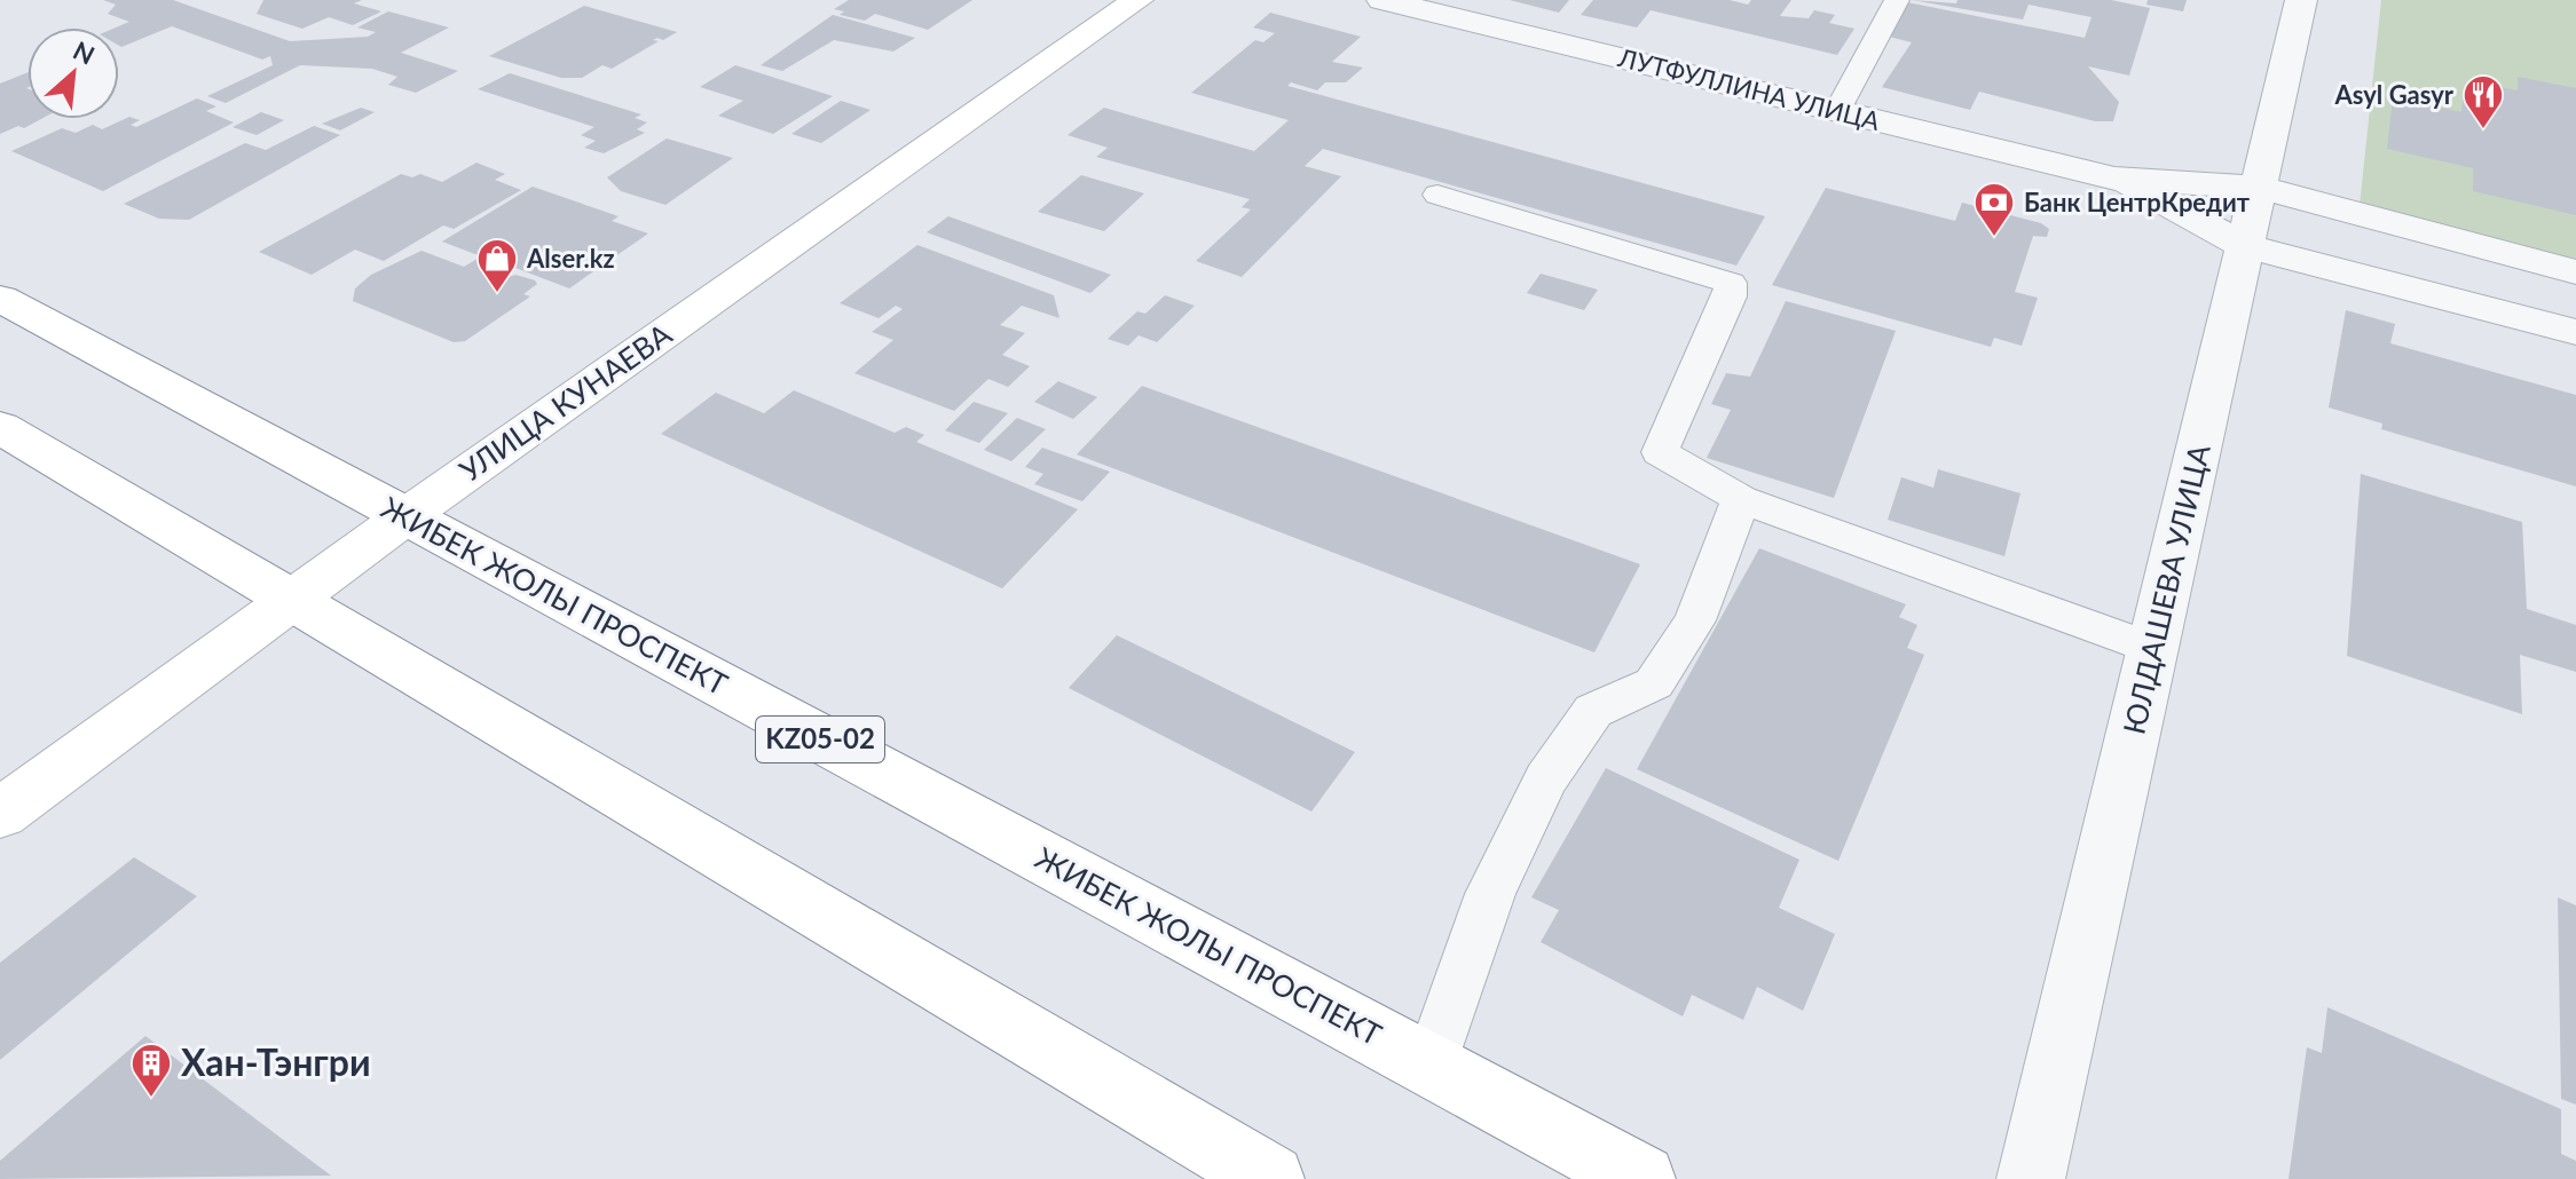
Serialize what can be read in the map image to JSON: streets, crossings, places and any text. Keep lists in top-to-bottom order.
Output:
{
  "streets": {
    "main road": ["УЛИЦА КУНАЕВА", "ЖИБЕК ЖОЛЫ ПРОСПЕКТ", "KZ05-02"],
    "street": ["ЛУТФУЛЛИНА УЛИЦА", "ЮЛДАШЕВА УЛИЦА"]
  },
  "crossings": [
    ["ЛУТФУЛЛИНА УЛИЦА", "ЮЛДАШЕВА УЛИЦА"],
    ["УЛИЦА КУНАЕВА", "ЖИБЕК ЖОЛЫ ПРОСПЕКТ"]
  ],
  "places": {
    "restaurant": ["Asyl Gasyr"],
    "bank": ["Банк ЦентрКредит"],
    "shop": ["Alser.kz"],
    "building": ["Хан-Тэнгри"]
  },
  "north": "top right"
}
